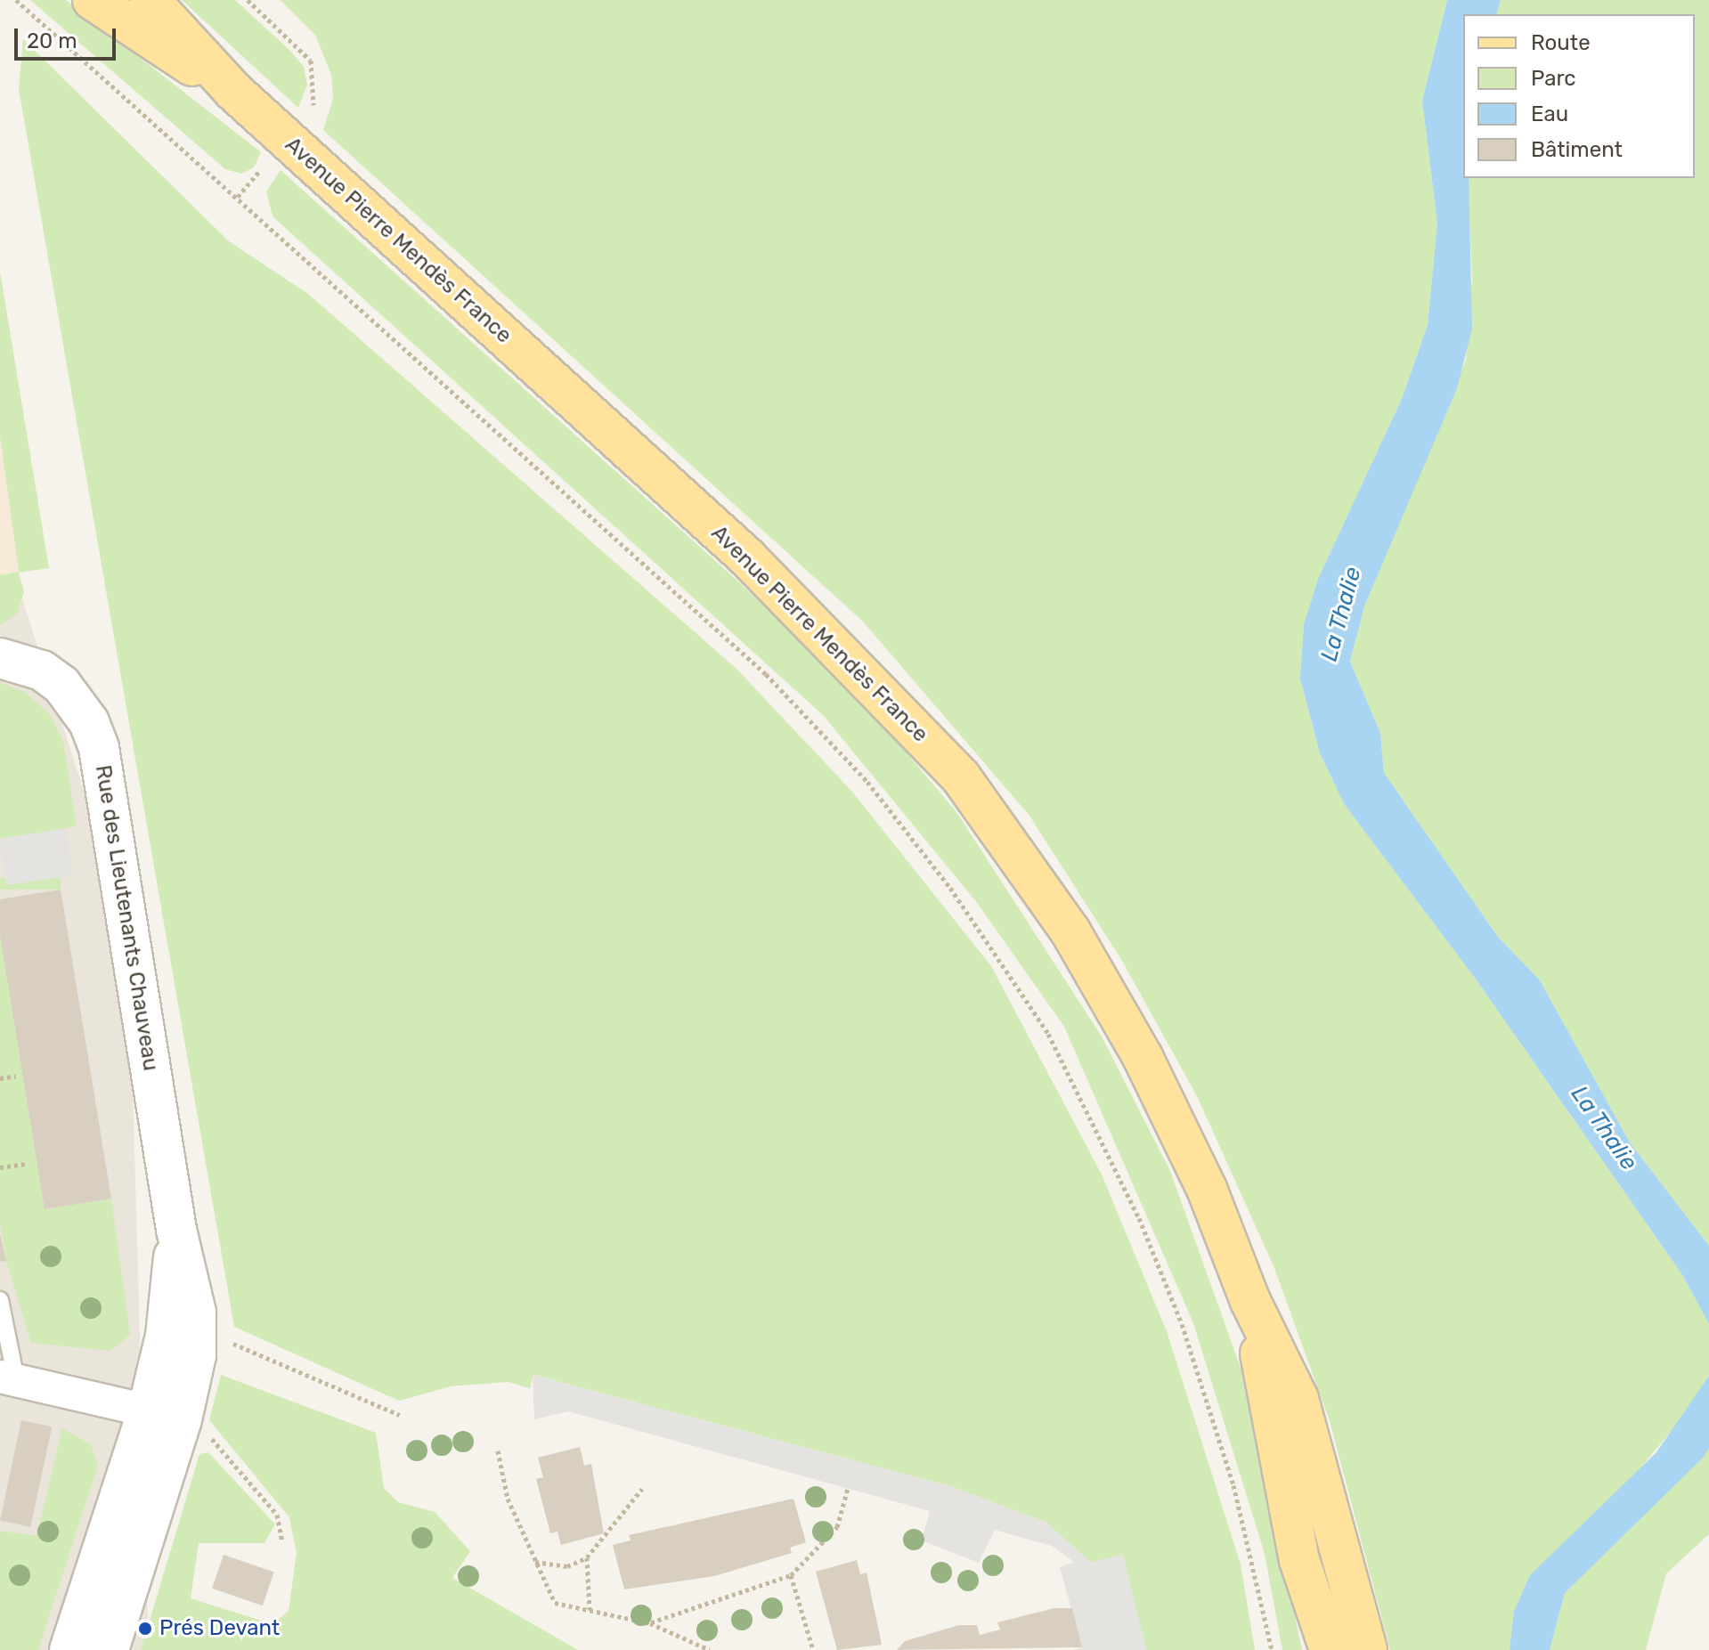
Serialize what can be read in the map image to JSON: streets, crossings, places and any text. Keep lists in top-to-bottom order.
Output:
{
  "streets": {
    "main road": ["Avenue Pierre Mendès France"],
    "street": ["Rue des Lieutenants Chauveau"]
  },
  "water": ["La Thalie"],
  "places": ["Prés Devant"],
  "legend": [
    "Route",
    "Parc",
    "Eau",
    "Bâtiment"
  ],
  "scale_bar": "20 m"
}
